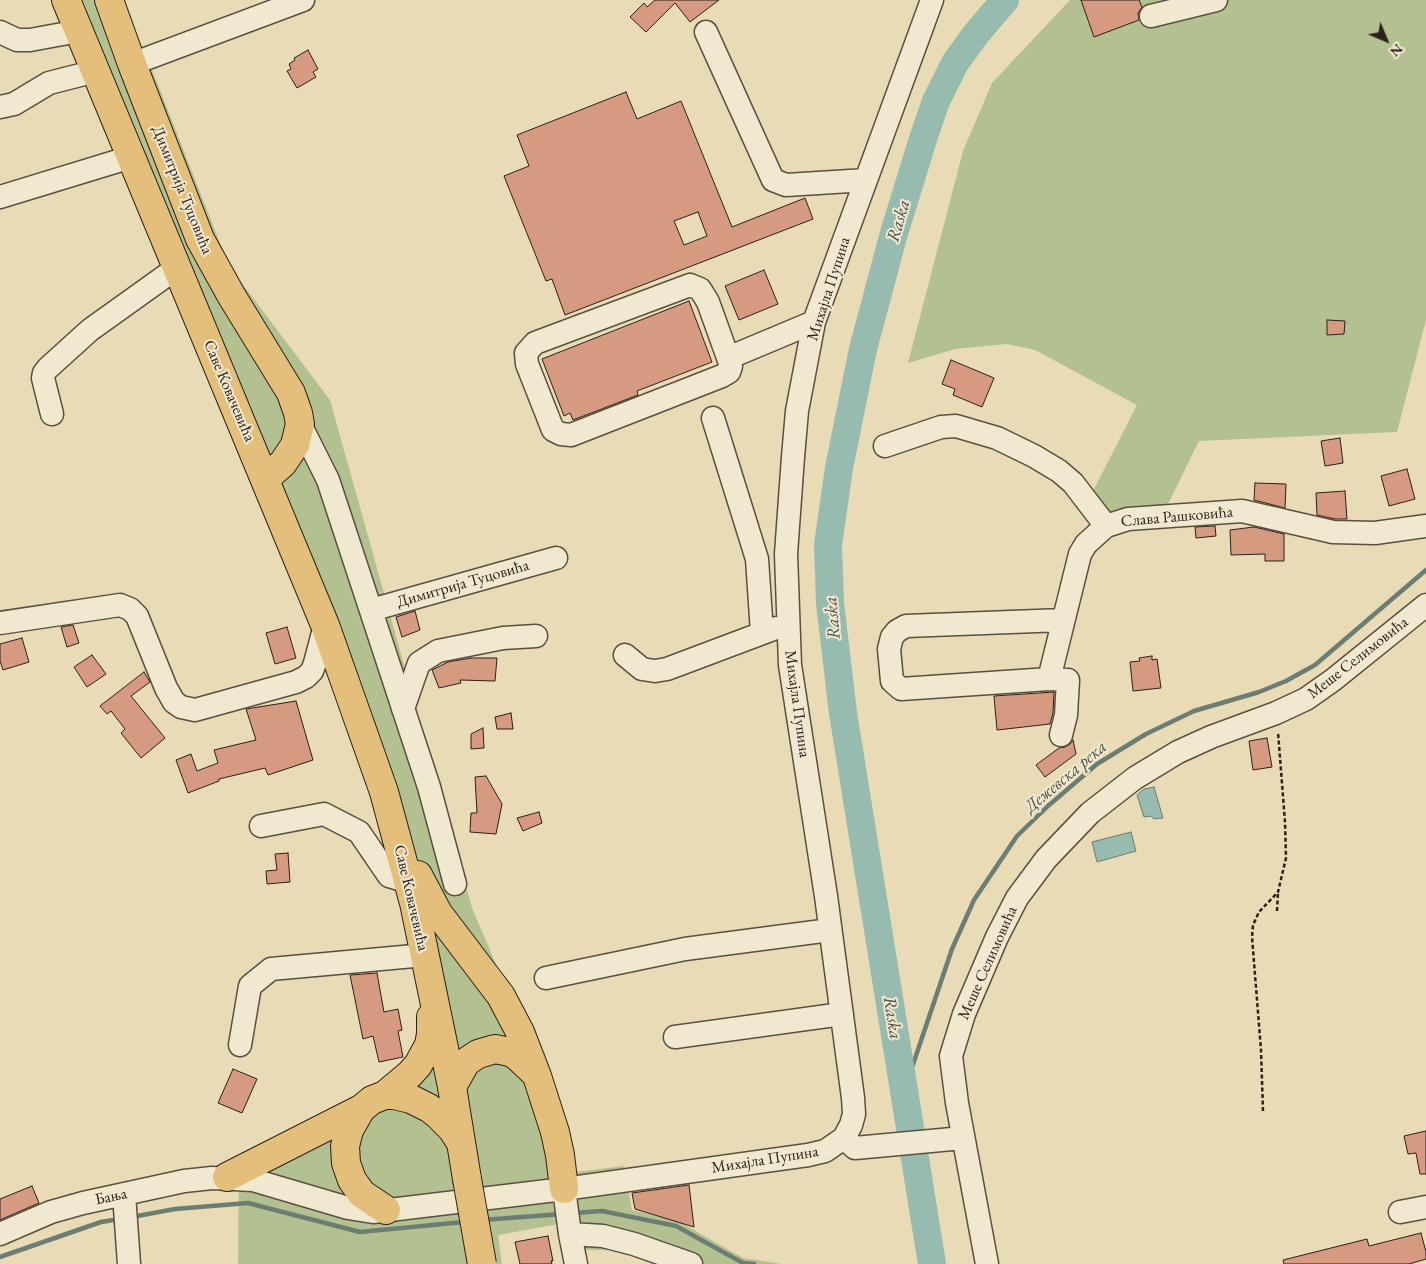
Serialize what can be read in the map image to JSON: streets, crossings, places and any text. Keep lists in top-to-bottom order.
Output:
{
  "streets": {
    "main road": ["Димитрија Туцовића", "Саве Ковачевића"],
    "street": [
      "Михајла Пупина",
      "Слава Рашковића",
      "Меше Селимовића",
      "Бања"
    ]
  },
  "crossings": [
    ["Михајла Пупина", "Бања"]
  ],
  "water": ["Raska", "Дежевска река"],
  "north": "bottom right"
}
